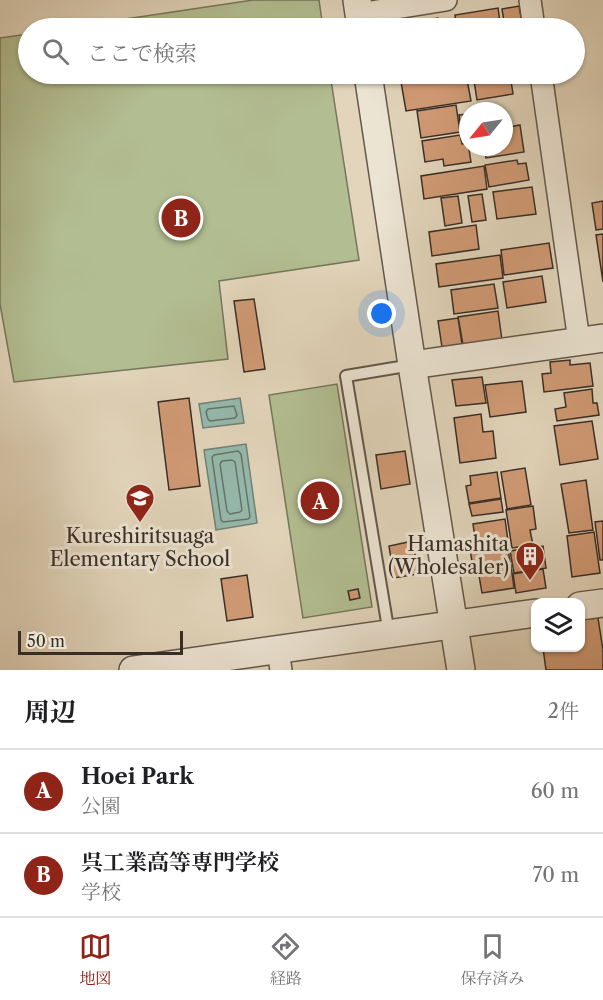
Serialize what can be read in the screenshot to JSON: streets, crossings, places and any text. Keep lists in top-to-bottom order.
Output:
{
  "places": {
    "school or university": ["Kureshiritsuaga Elementary School"],
    "building": ["Hamashita (Wholesaler)"]
  },
  "scale_bar": "50 m",
  "north": "bottom left",
  "page": {
    "search": "ここで検索",
    "pins": ["B", "A"],
    "scale": "50 m",
    "heading": ["周辺", "2件"],
    "list": [
      {
        "mark": "A",
        "name": "Hoei Park",
        "note": "公園",
        "value": "60 m"
      },
      {
        "mark": "B",
        "name": "呉工業高等専門学校",
        "note": "学校",
        "value": "70 m"
      }
    ],
    "nav": ["地図", "経路", "保存済み"]
  }
}
